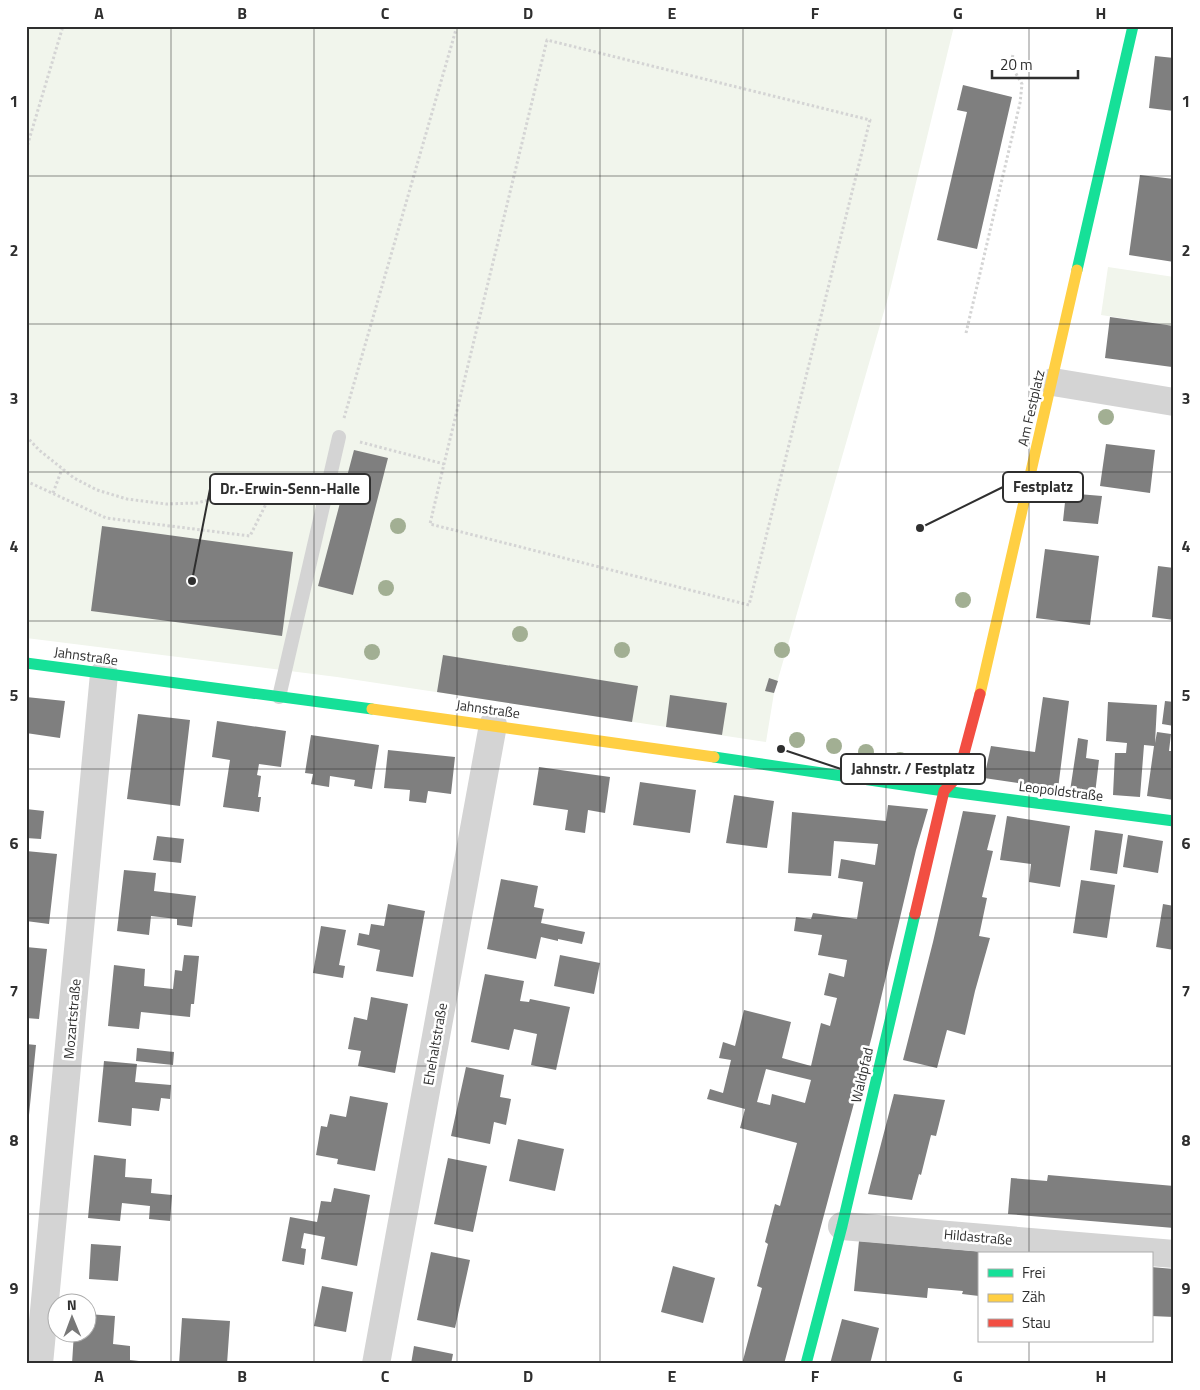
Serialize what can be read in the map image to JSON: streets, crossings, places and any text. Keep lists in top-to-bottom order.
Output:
{
  "streets": {
    "street": [
      "Am Festplatz",
      "Jahnstraße",
      "Leopoldstraße",
      "Mozartstraße",
      "Ehehaltstraße",
      "Waldpfad",
      "Hildastraße"
    ]
  },
  "crossings": [
    ["Am Festplatz", "Jahnstraße"],
    ["Am Festplatz", "Leopoldstraße"],
    ["Am Festplatz", "Waldpfad"],
    ["Jahnstraße", "Leopoldstraße"],
    ["Jahnstraße", "Mozartstraße"],
    ["Jahnstraße", "Ehehaltstraße"],
    ["Jahnstraße", "Waldpfad"],
    ["Leopoldstraße", "Waldpfad"],
    ["Waldpfad", "Hildastraße"]
  ],
  "places": ["Festplatz", "Dr.-Erwin-Senn-Halle", "Jahnstr. / Festplatz"],
  "legend": ["Frei", "Zäh", "Stau"],
  "scale_bar": "20 m",
  "north": "top",
  "grid": {
    "columns": [
      "A",
      "B",
      "C",
      "D",
      "E",
      "F",
      "G",
      "H"
    ],
    "rows": [
      "1",
      "2",
      "3",
      "4",
      "5",
      "6",
      "7",
      "8",
      "9"
    ]
  }
}
